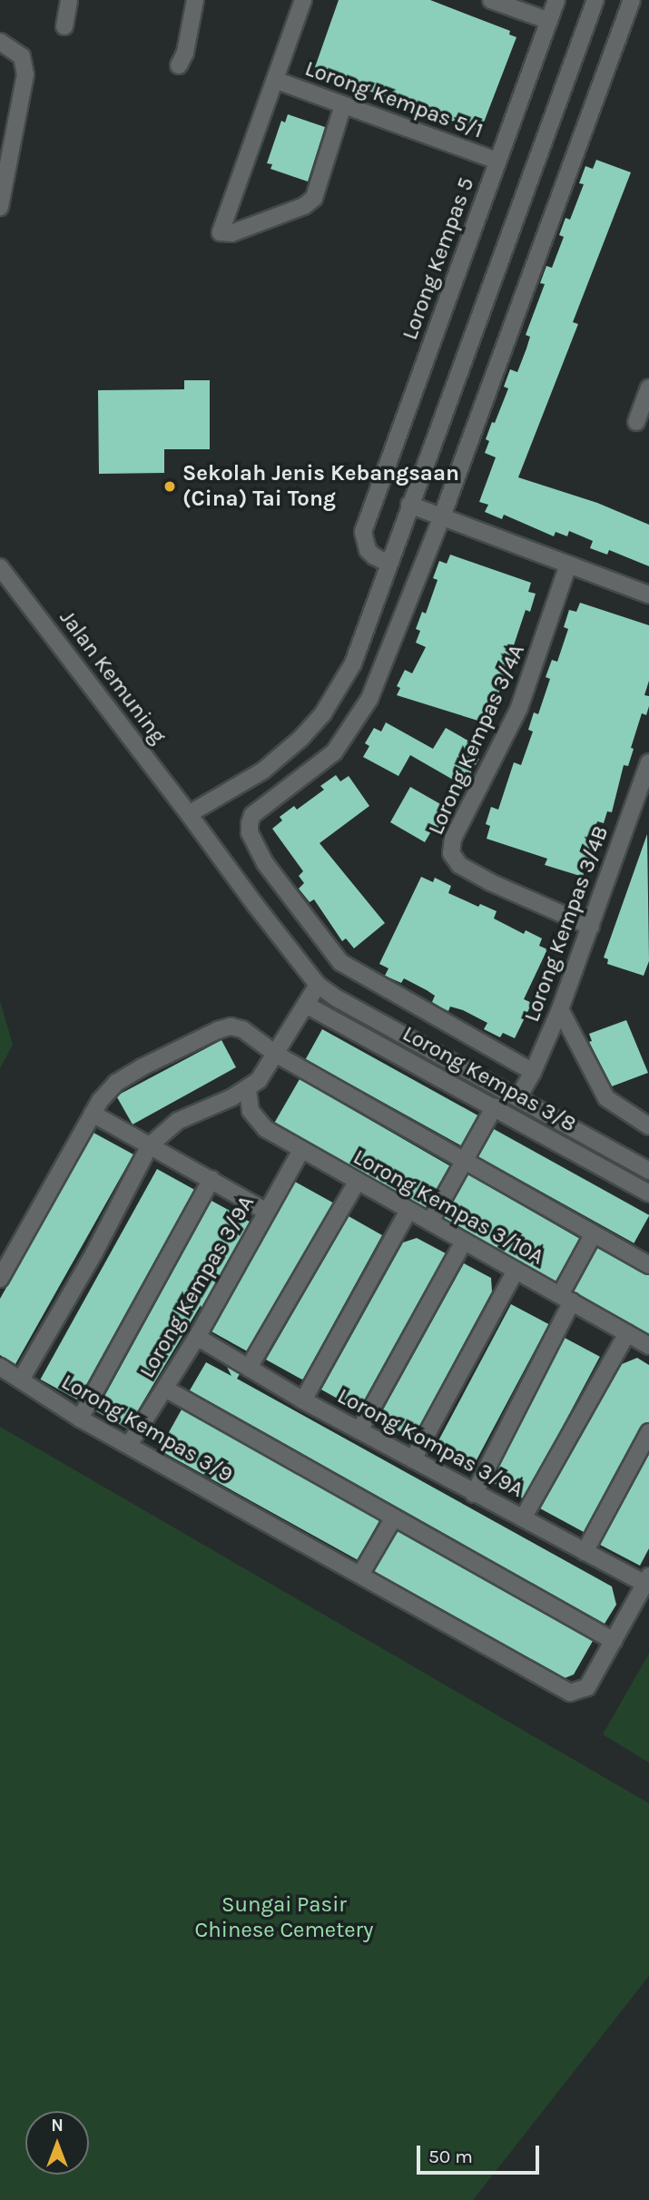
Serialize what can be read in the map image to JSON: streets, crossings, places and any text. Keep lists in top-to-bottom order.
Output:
{
  "streets": {
    "street": [
      "Lorong Kempas 5/1",
      "Lorong Kempas 5",
      "Jalan Kemuning",
      "Lorong Kempas 3/4A",
      "Lorong Kempas 3/4B",
      "Lorong Kempas 3/8",
      "Lorong Kempas 3/10A",
      "Lorong Kempas 3/9A",
      "Lorong Kempas 3/9",
      "Lorong Kompas 3/9A"
    ]
  },
  "crossings": [
    ["Lorong Kempas 5/1", "Lorong Kempas 5"],
    ["Jalan Kemuning", "Lorong Kempas 3/4B"],
    ["Lorong Kempas 3/4A", "Lorong Kempas 3/4B"],
    ["Lorong Kempas 3/10A", "Lorong Kempas 3/9A"],
    ["Lorong Kempas 3/9A", "Lorong Kempas 3/9"],
    ["Lorong Kempas 3/9A", "Lorong Kompas 3/9A"]
  ],
  "parks": ["Sungai Pasir Chinese Cemetery"],
  "places": ["Sekolah Jenis Kebangsaan (Cina) Tai Tong"],
  "scale_bar": "50 m",
  "north": "top"
}
